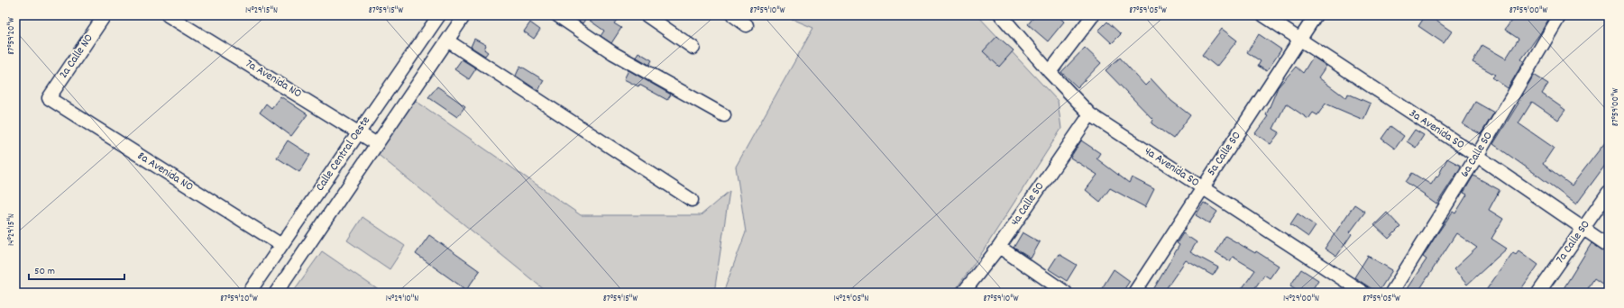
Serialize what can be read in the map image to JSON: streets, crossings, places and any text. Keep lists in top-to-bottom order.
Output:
{
  "streets": {
    "street": [
      "2a Calle NO",
      "7a Avenida NO",
      "3a Avenida SO",
      "Calle Central Oeste",
      "5a Calle SO",
      "6a Calle SO",
      "4a Avenida SO",
      "8a Avenida NO",
      "4a Calle SO",
      "7a Calle SO"
    ]
  },
  "crossings": [
    ["2a Calle NO", "8a Avenida NO"],
    ["7a Avenida NO", "Calle Central Oeste"],
    ["3a Avenida SO", "5a Calle SO"],
    ["3a Avenida SO", "6a Calle SO"],
    ["3a Avenida SO", "7a Calle SO"],
    ["Calle Central Oeste", "8a Avenida NO"],
    ["5a Calle SO", "4a Avenida SO"],
    ["4a Avenida SO", "4a Calle SO"]
  ],
  "scale_bar": "50 m",
  "coordinates": [
    "14°29'15\"N",
    "87°59'15\"W",
    "87°59'10\"W",
    "87°59'05\"W",
    "87°59'00\"W",
    "87°59'20\"W",
    "14°29'10\"N",
    "14°29'05\"N",
    "14°29'00\"N"
  ]
}
